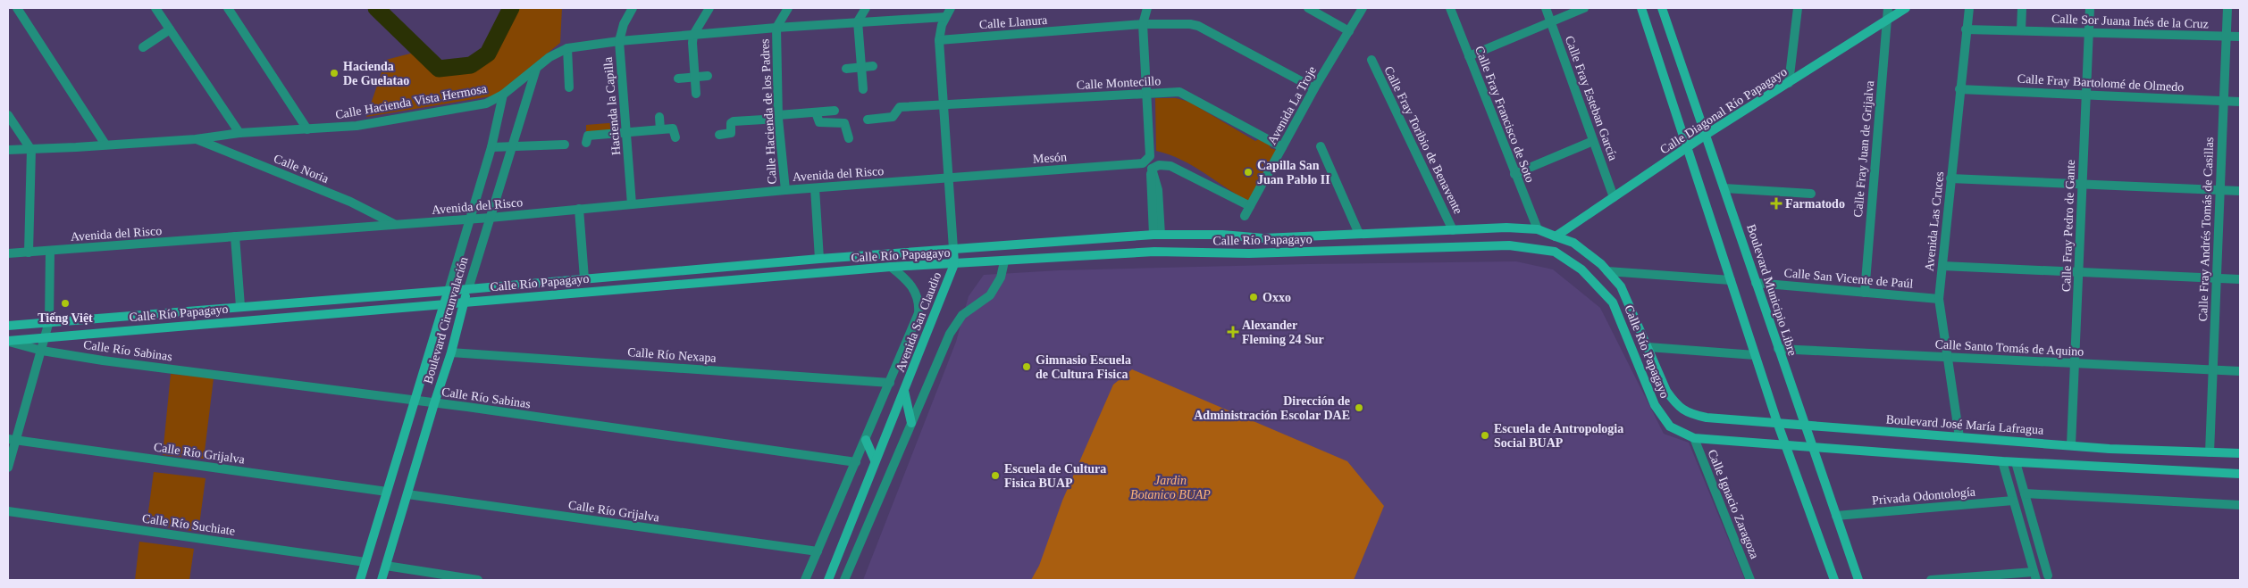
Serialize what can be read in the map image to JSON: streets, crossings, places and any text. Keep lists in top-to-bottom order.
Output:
{
  "streets": {
    "main road": [
      "Calle Diagonal Río Papagayo",
      "Calle Río Papagayo",
      "Boulevard Municipio Libre",
      "Boulevard Circunvalación",
      "Avenida San Claudio",
      "Boulevard José María Lafragua"
    ],
    "street": [
      "Calle Sor Juana Inés de la Cruz",
      "Calle Llanura",
      "Calle Montecillo",
      "Calle Fray Bartolomé de Olmedo",
      "Calle Fray Esteban García",
      "Calle Hacienda Vista Hermosa",
      "Avenida La Troje",
      "Hacienda la Capilla",
      "Calle Hacienda de los Padres",
      "Calle Fray Francisco de Soto",
      "Calle Fray Toribio de Benavente",
      "Calle Fray Juan de Grijalva",
      "Mesón",
      "Calle Noria",
      "Avenida del Risco",
      "Avenida Las Cruces",
      "Calle Fray Pedro de Gante",
      "Calle Fray Andrés Tomás de Casillas",
      "Calle San Vicente de Paúl",
      "Calle Santo Tomás de Aquino",
      "Calle Río Sabinas",
      "Calle Río Nexapa",
      "Calle Río Grijalva",
      "Privada Odontología",
      "Calle Ignacio Zaragoza",
      "Calle Río Suchiate"
    ]
  },
  "crossings": [
    ["Calle Sor Juana Inés de la Cruz", "Avenida Las Cruces"],
    ["Calle Sor Juana Inés de la Cruz", "Calle Fray Pedro de Gante"],
    ["Calle Sor Juana Inés de la Cruz", "Calle Fray Andrés Tomás de Casillas"],
    ["Calle Llanura", "Avenida La Troje"],
    ["Calle Llanura", "Avenida San Claudio"],
    ["Calle Montecillo", "Avenida La Troje"],
    ["Calle Montecillo", "Mesón"],
    ["Calle Montecillo", "Avenida San Claudio"],
    ["Calle Fray Bartolomé de Olmedo", "Avenida Las Cruces"],
    ["Calle Fray Bartolomé de Olmedo", "Calle Fray Pedro de Gante"],
    ["Calle Fray Bartolomé de Olmedo", "Calle Fray Andrés Tomás de Casillas"],
    ["Calle Fray Esteban García", "Calle Diagonal Río Papagayo"],
    ["Calle Hacienda Vista Hermosa", "Hacienda la Capilla"],
    ["Calle Hacienda Vista Hermosa", "Calle Hacienda de los Padres"],
    ["Calle Hacienda Vista Hermosa", "Calle Noria"],
    ["Calle Hacienda Vista Hermosa", "Boulevard Circunvalación"],
    ["Calle Hacienda Vista Hermosa", "Avenida San Claudio"],
    ["Hacienda la Capilla", "Avenida del Risco"],
    ["Calle Diagonal Río Papagayo", "Calle Fray Juan de Grijalva"],
    ["Calle Diagonal Río Papagayo", "Calle Río Papagayo"],
    ["Calle Diagonal Río Papagayo", "Boulevard Municipio Libre"],
    ["Calle Hacienda de los Padres", "Avenida del Risco"],
    ["Calle Fray Francisco de Soto", "Calle Río Papagayo"],
    ["Calle Fray Toribio de Benavente", "Calle Río Papagayo"],
    ["Calle Fray Juan de Grijalva", "Calle San Vicente de Paúl"],
    ["Mesón", "Avenida del Risco"],
    ["Mesón", "Avenida San Claudio"],
    ["Calle Noria", "Avenida del Risco"],
    ["Avenida del Risco", "Boulevard Circunvalación"],
    ["Avenida del Risco", "Avenida San Claudio"],
    ["Avenida Las Cruces", "Calle San Vicente de Paúl"],
    ["Avenida Las Cruces", "Calle Santo Tomás de Aquino"],
    ["Avenida Las Cruces", "Boulevard José María Lafragua"],
    ["Calle Fray Pedro de Gante", "Calle Santo Tomás de Aquino"],
    ["Calle Fray Pedro de Gante", "Boulevard José María Lafragua"],
    ["Calle Fray Andrés Tomás de Casillas", "Calle Santo Tomás de Aquino"],
    ["Calle Fray Andrés Tomás de Casillas", "Boulevard José María Lafragua"],
    ["Calle Río Papagayo", "Boulevard Circunvalación"],
    ["Calle Río Papagayo", "Avenida San Claudio"],
    ["Calle Río Papagayo", "Calle Río Sabinas"],
    ["Calle Río Papagayo", "Boulevard José María Lafragua"],
    ["Calle Río Papagayo", "Calle Ignacio Zaragoza"],
    ["Calle San Vicente de Paúl", "Boulevard Municipio Libre"],
    ["Boulevard Municipio Libre", "Calle Santo Tomás de Aquino"],
    ["Boulevard Municipio Libre", "Boulevard José María Lafragua"],
    ["Boulevard Municipio Libre", "Privada Odontología"],
    ["Boulevard Circunvalación", "Calle Río Sabinas"],
    ["Boulevard Circunvalación", "Calle Río Nexapa"],
    ["Boulevard Circunvalación", "Calle Río Grijalva"],
    ["Boulevard Circunvalación", "Calle Río Suchiate"],
    ["Avenida San Claudio", "Calle Río Sabinas"],
    ["Avenida San Claudio", "Calle Río Nexapa"],
    ["Avenida San Claudio", "Calle Río Grijalva"]
  ],
  "parks": ["Jardin Botanico BUAP"],
  "places": {
    "other": [
      "Hacienda De Guelatao",
      "Capilla San Juan Pablo II",
      "Oxxo",
      "Tiếng Việt",
      "Gimnasio Escuela de Cultura Fisica",
      "Dirección de Administración Escolar DAE",
      "Escuela de Antropologia Social BUAP",
      "Escuela de Cultura Fisica BUAP"
    ],
    "health": ["Farmatodo", "Alexander Fleming 24 Sur"]
  }
}
